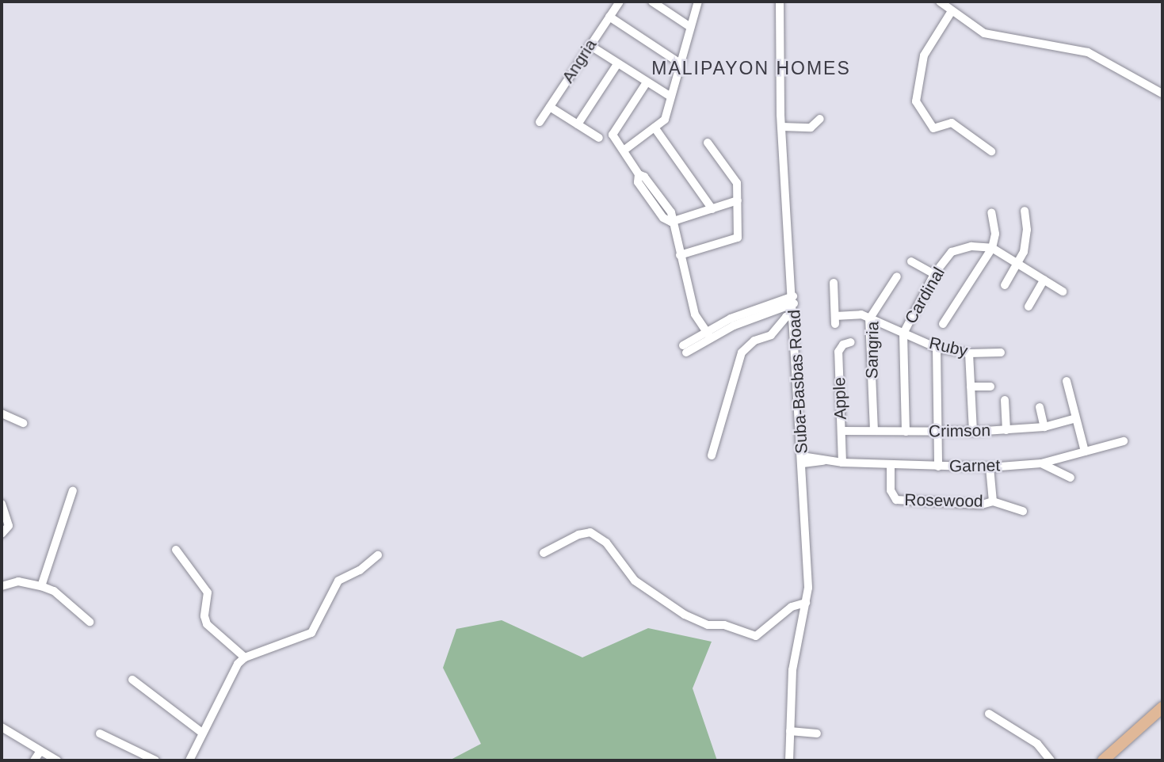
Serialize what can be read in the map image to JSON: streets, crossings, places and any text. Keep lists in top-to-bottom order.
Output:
{
  "streets": {
    "street": [
      "Angria",
      "Cardinal",
      "Ruby",
      "Sangria",
      "Suba-Basbas Road",
      "Apple",
      "Crimson",
      "Garnet",
      "Rosewood"
    ]
  },
  "crossings": [
    ["Cardinal", "Ruby"],
    ["Cardinal", "Crimson"],
    ["Ruby", "Sangria"],
    ["Sangria", "Crimson"],
    ["Suba-Basbas Road", "Garnet"],
    ["Apple", "Crimson"],
    ["Apple", "Garnet"],
    ["Garnet", "Rosewood"]
  ],
  "districts": ["MALIPAYON HOMES"]
}
